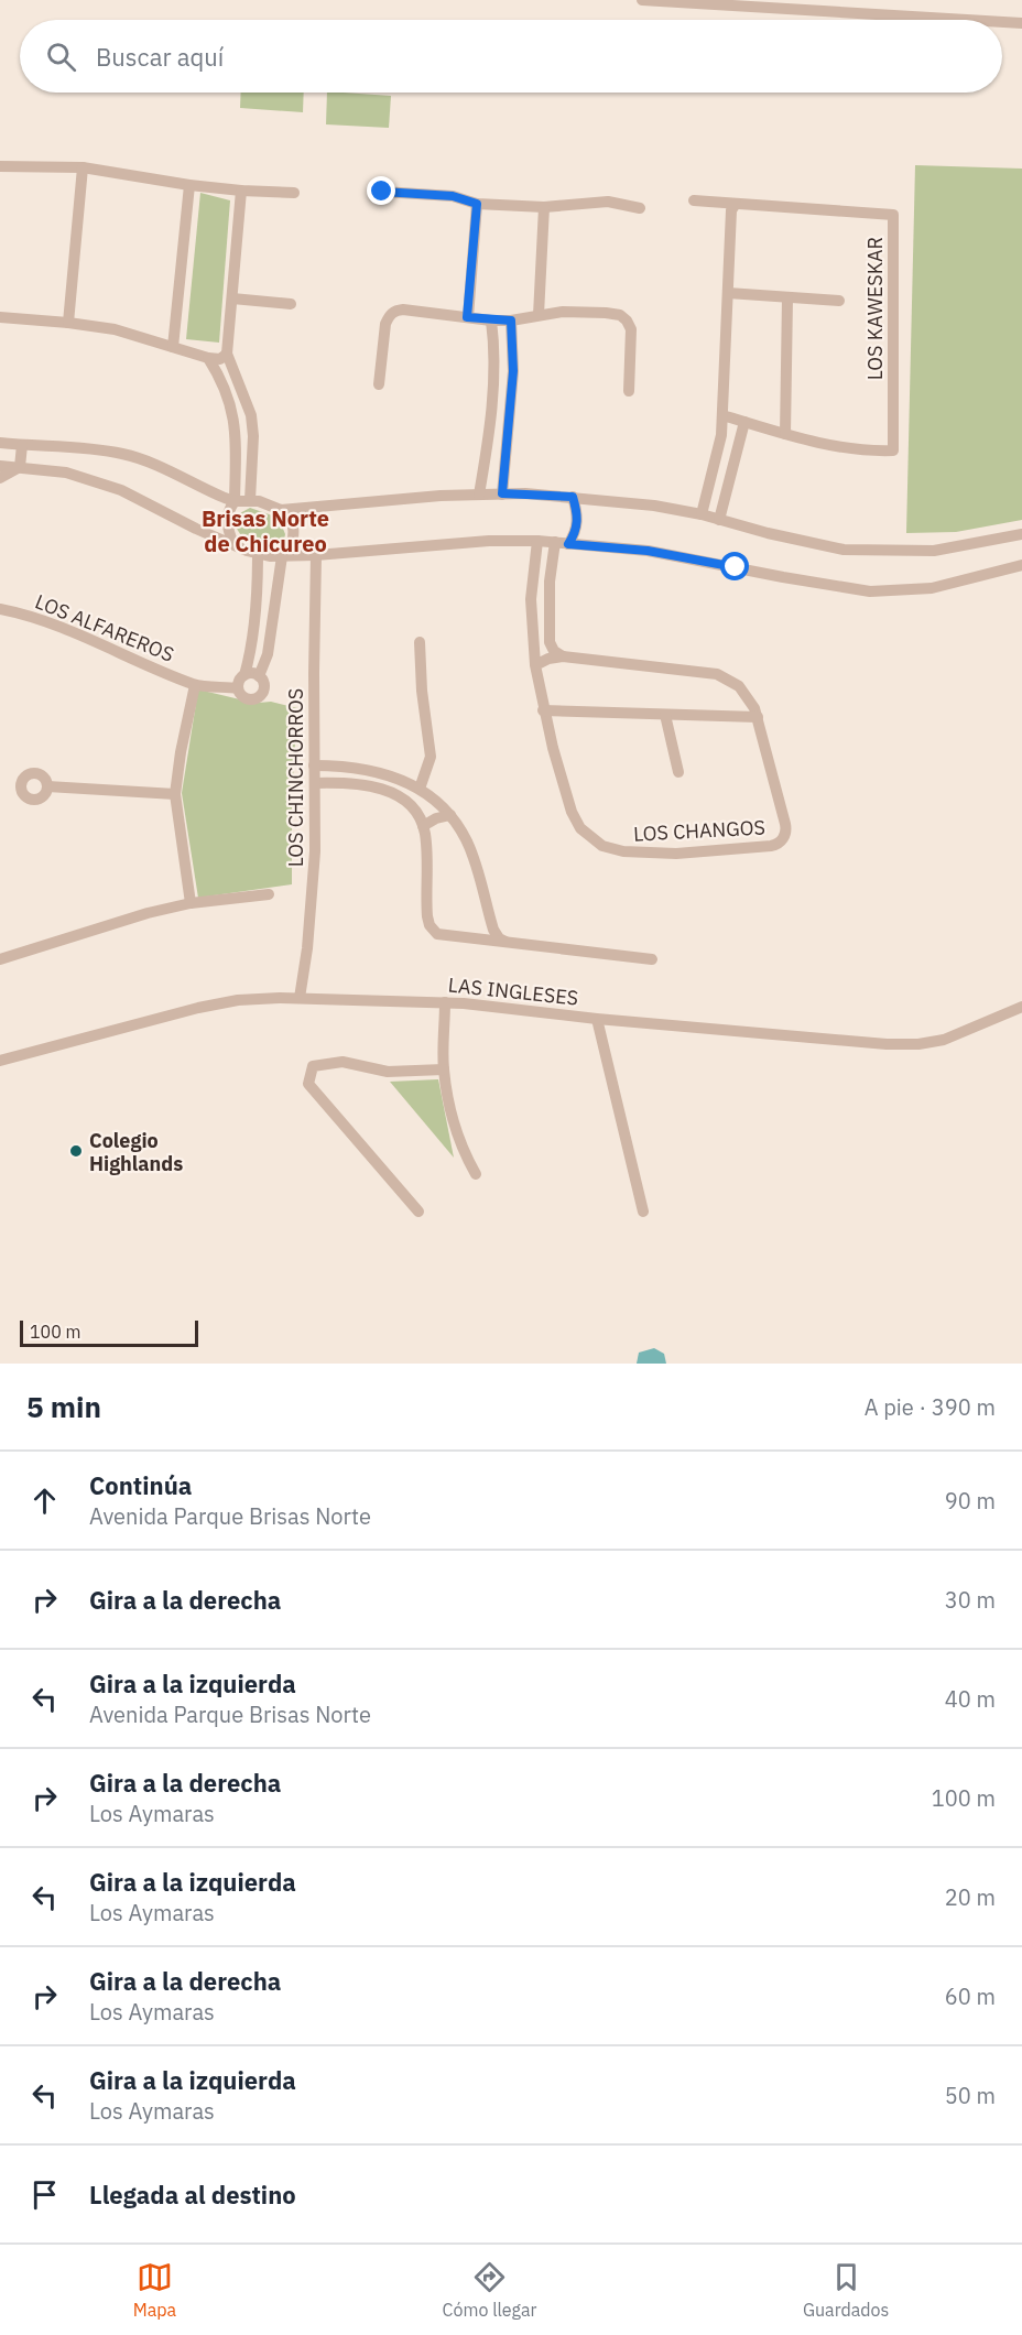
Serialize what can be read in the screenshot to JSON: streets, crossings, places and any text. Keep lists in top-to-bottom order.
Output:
{
  "streets": {
    "street": [
      "LOS KAWESKAR",
      "LOS ALFAREROS",
      "LOS CHINCHORROS",
      "LOS CHANGOS",
      "LAS INGLESES"
    ]
  },
  "crossings": [
    ["LOS CHINCHORROS", "LAS INGLESES"]
  ],
  "districts": ["Brisas Norte de Chicureo"],
  "places": ["Colegio Highlands"],
  "scale_bar": "100 m",
  "page": {
    "search": "Buscar aquí",
    "scale": "100 m",
    "heading": ["5 min", "A pie · 390 m"],
    "list": [
      ["Continúa", "Avenida Parque Brisas Norte", "90 m"],
      ["Gira a la derecha", "30 m"],
      ["Gira a la izquierda", "Avenida Parque Brisas Norte", "40 m"],
      ["Gira a la derecha", "Los Aymaras", "100 m"],
      ["Gira a la izquierda", "Los Aymaras", "20 m"],
      ["Gira a la derecha", "Los Aymaras", "60 m"],
      ["Gira a la izquierda", "Los Aymaras", "50 m"],
      "Llegada al destino"
    ],
    "nav": ["Mapa", "Cómo llegar", "Guardados"]
  }
}
